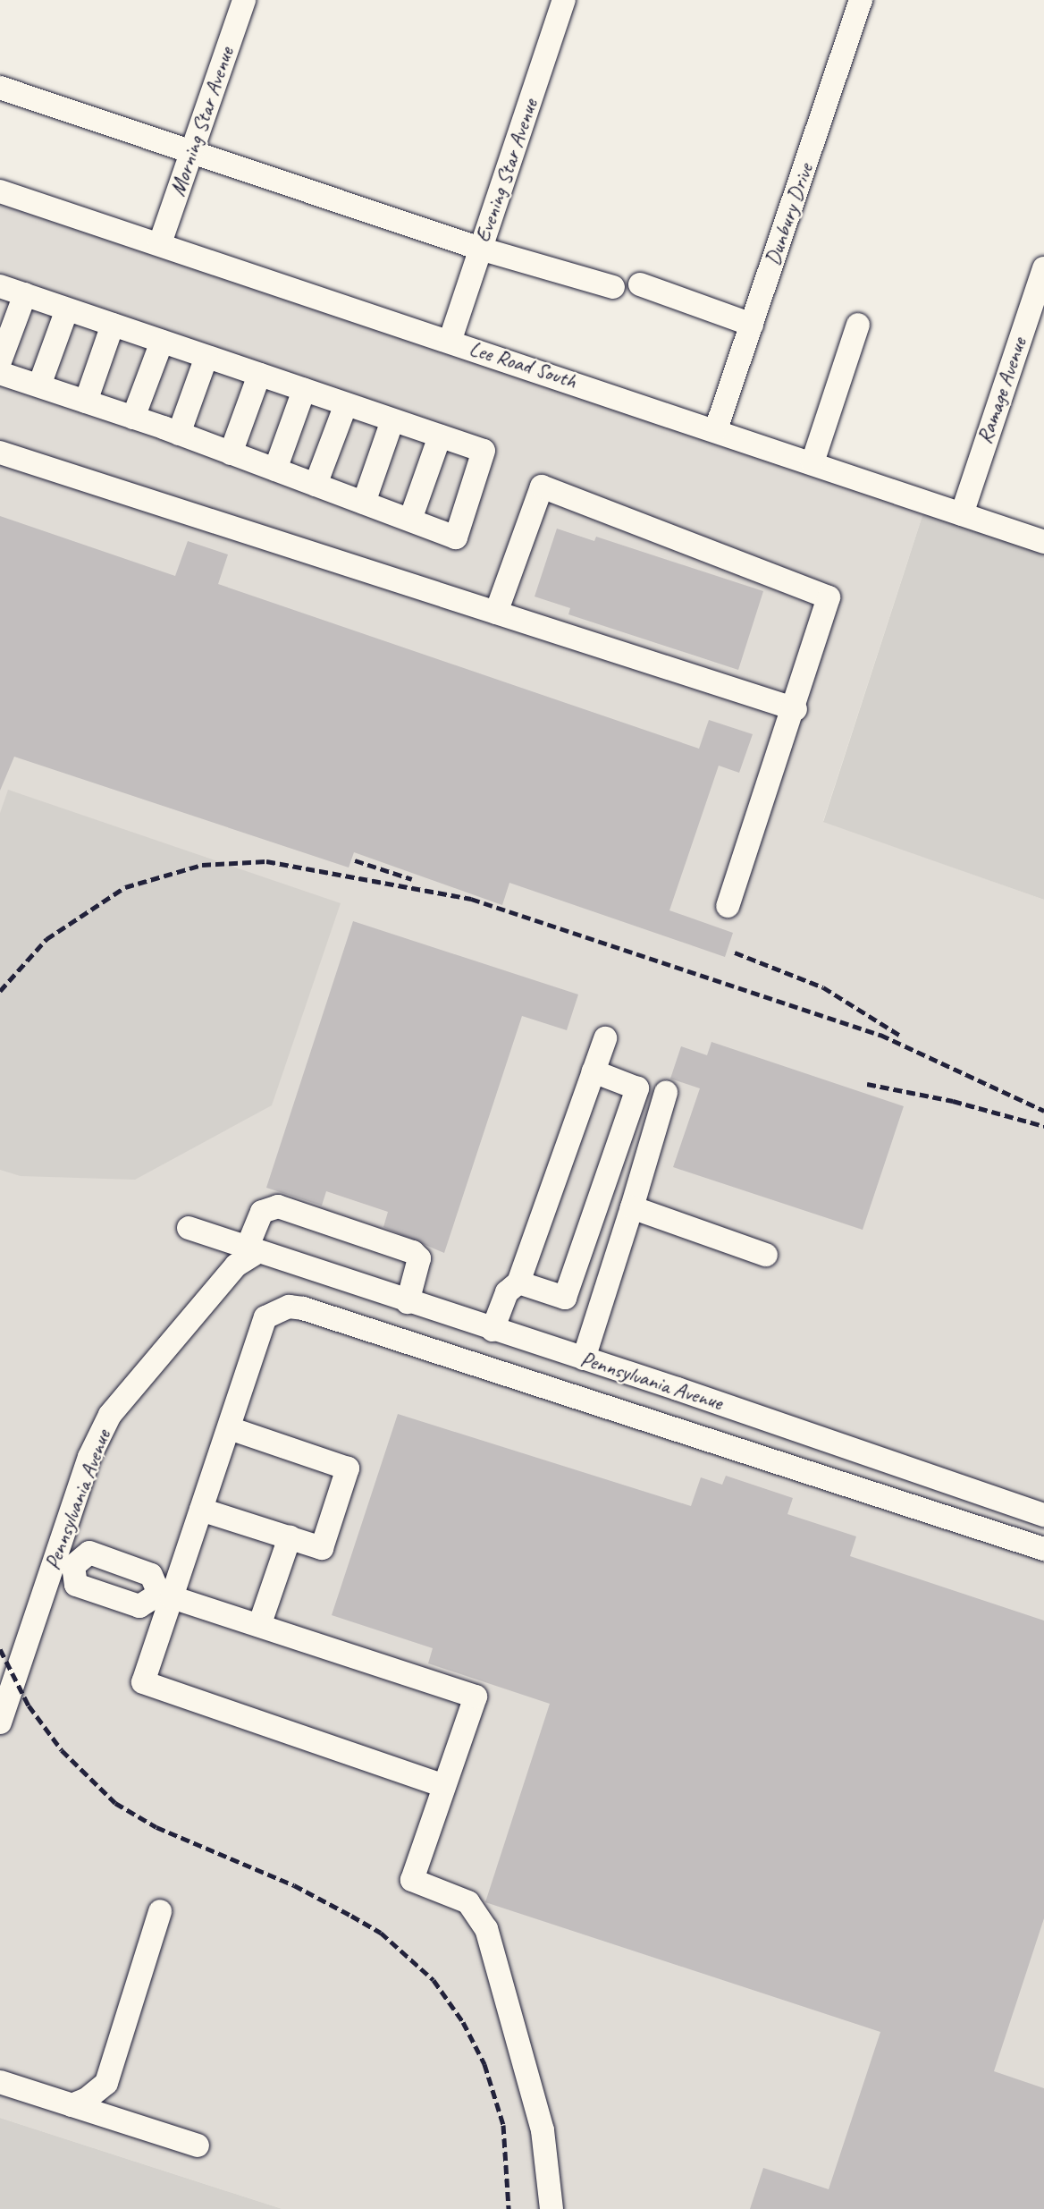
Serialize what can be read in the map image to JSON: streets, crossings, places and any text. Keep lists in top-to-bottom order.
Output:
{
  "streets": {
    "street": [
      "Morning Star Avenue",
      "Evening Star Avenue",
      "Dunbury Drive",
      "Lee Road South",
      "Ramage Avenue",
      "Pennsylvania Avenue"
    ]
  },
  "crossings": [
    ["Morning Star Avenue", "Lee Road South"],
    ["Evening Star Avenue", "Lee Road South"],
    ["Dunbury Drive", "Lee Road South"],
    ["Lee Road South", "Ramage Avenue"]
  ]
}
